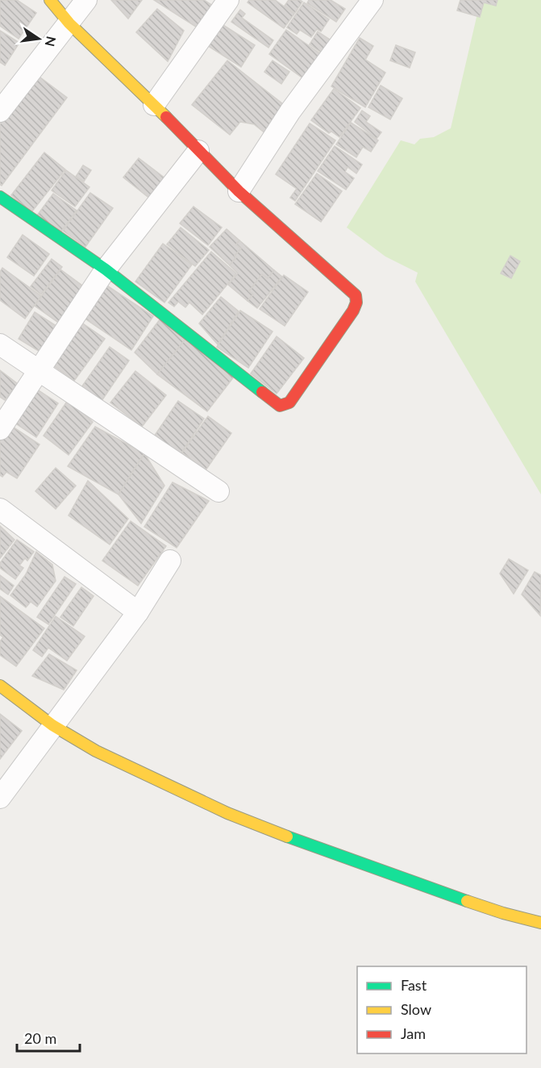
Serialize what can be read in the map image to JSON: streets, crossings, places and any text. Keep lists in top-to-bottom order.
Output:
{
  "legend": ["Fast", "Slow", "Jam"],
  "scale_bar": "20 m",
  "north": "right"
}
